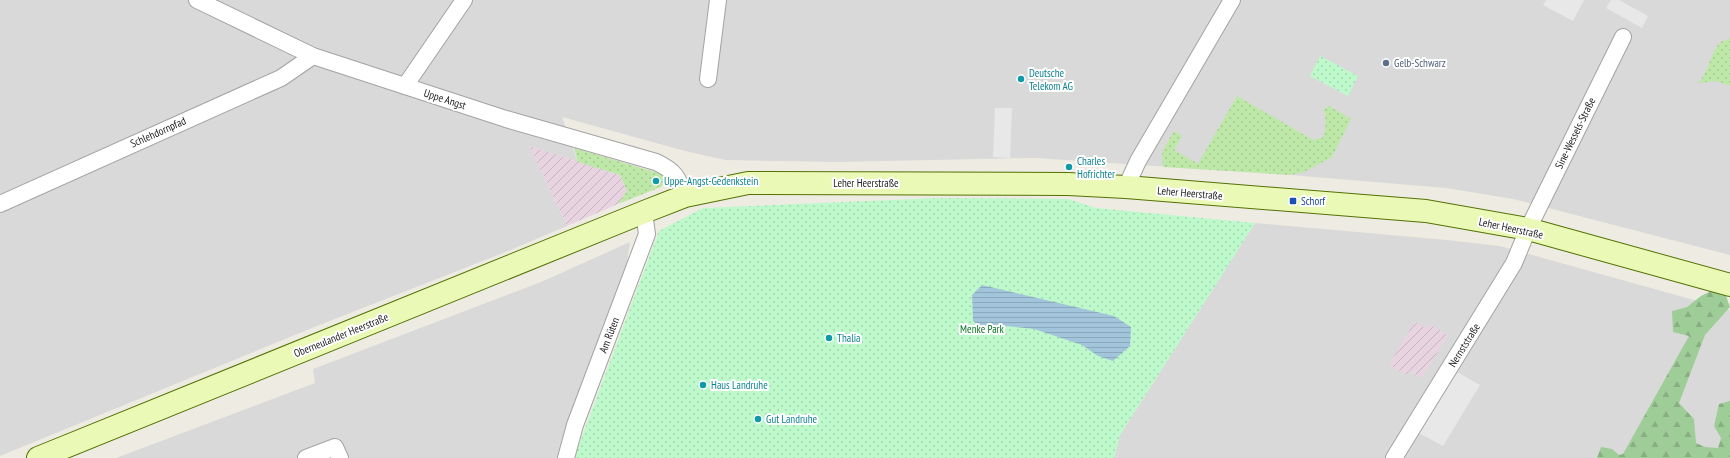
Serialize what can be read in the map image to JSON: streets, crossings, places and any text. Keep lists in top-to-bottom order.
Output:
{
  "streets": {
    "main road": ["Leher Heerstraße", "Oberneulander Heerstraße"],
    "street": [
      "Uppe Angst",
      "Schlehdornpfad",
      "Sine-Wessels-Straße",
      "Am Rüten",
      "Nernststraße"
    ]
  },
  "crossings": [
    ["Uppe Angst", "Schlehdornpfad"],
    ["Uppe Angst", "Leher Heerstraße"],
    ["Sine-Wessels-Straße", "Leher Heerstraße"],
    ["Sine-Wessels-Straße", "Nernststraße"],
    ["Leher Heerstraße", "Oberneulander Heerstraße"],
    ["Leher Heerstraße", "Am Rüten"],
    ["Leher Heerstraße", "Nernststraße"],
    ["Oberneulander Heerstraße", "Am Rüten"]
  ],
  "parks": ["Menke Park"],
  "places": {
    "other": [
      "Gelb-Schwarz",
      "Deutsche Telekom AG",
      "Charles Hofrichter",
      "Uppe-Angst-Gedenkstein",
      "Thalia",
      "Haus Landruhe",
      "Gut Landruhe"
    ],
    "transit": ["Schorf"]
  }
}
